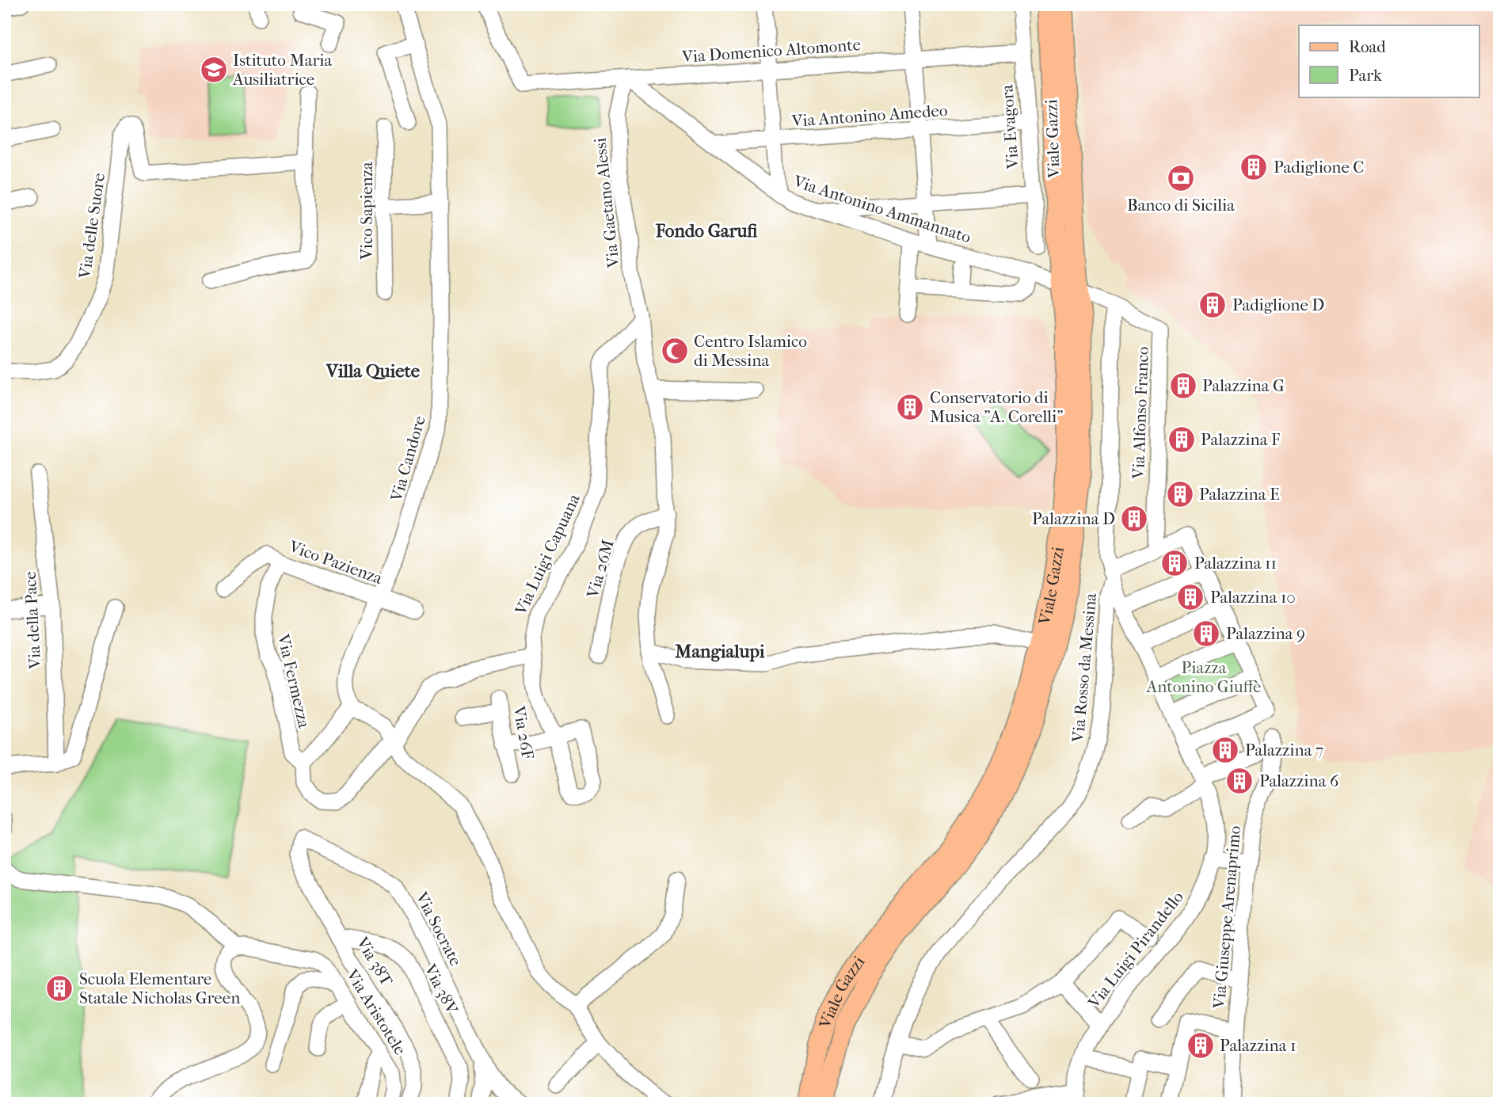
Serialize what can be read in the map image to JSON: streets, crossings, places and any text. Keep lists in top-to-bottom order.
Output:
{
  "streets": {
    "main road": ["Viale Gazzi"],
    "street": [
      "Via Domenico Altomonte",
      "Via Antonino Amedeo",
      "Via Evagora",
      "Via Gaetano Alessi",
      "Via Antonino Ammannato",
      "Vico Sapienza",
      "Via delle Suore",
      "Via Alfonso Franco",
      "Via Candore",
      "Via Luigi Capuana",
      "Vico Pazienza",
      "Via 26M",
      "Via della Pace",
      "Via Rosso da Messina",
      "Via Fermezza",
      "Via 26F",
      "Via Giuseppe Arenaprimo",
      "Via Socrate",
      "Via Luigi Pirandello",
      "Via 38T",
      "Via 38V",
      "Via Aristotele"
    ]
  },
  "crossings": [
    ["Via Domenico Altomonte", "Via Evagora"],
    ["Via Domenico Altomonte", "Via Gaetano Alessi"],
    ["Via Domenico Altomonte", "Via Antonino Ammannato"],
    ["Via Antonino Amedeo", "Via Evagora"],
    ["Via Antonino Amedeo", "Via Antonino Ammannato"],
    ["Viale Gazzi", "Via Antonino Ammannato"],
    ["Via Gaetano Alessi", "Via Antonino Ammannato"],
    ["Via Gaetano Alessi", "Via Luigi Capuana"],
    ["Via Gaetano Alessi", "Via 26M"],
    ["Via Alfonso Franco", "Via Rosso da Messina"],
    ["Via Candore", "Vico Pazienza"],
    ["Vico Pazienza", "Via Fermezza"],
    ["Via Rosso da Messina", "Via Luigi Pirandello"],
    ["Via Socrate", "Via 38T"],
    ["Via 38T", "Via 38V"]
  ],
  "districts": ["Fondo Garufi", "Villa Quiete", "Mangialupi"],
  "parks": ["Piazza Antonino Giuffè"],
  "places": {
    "school or university": ["Istituto Maria Ausiliatrice"],
    "building": [
      "Padiglione C",
      "Padiglione D",
      "Palazzina G",
      "Conservatorio di Musica \"A. Corelli\"",
      "Palazzina F",
      "Palazzina E",
      "Palazzina D",
      "Palazzina 11",
      "Palazzina 10",
      "Palazzina 9",
      "Palazzina 7",
      "Palazzina 6",
      "Scuola Elementare Statale Nicholas Green",
      "Palazzina 1"
    ],
    "bank": ["Banco di Sicilia"],
    "mosque": ["Centro Islamico di Messina"]
  },
  "legend": ["Road", "Park"]
}
